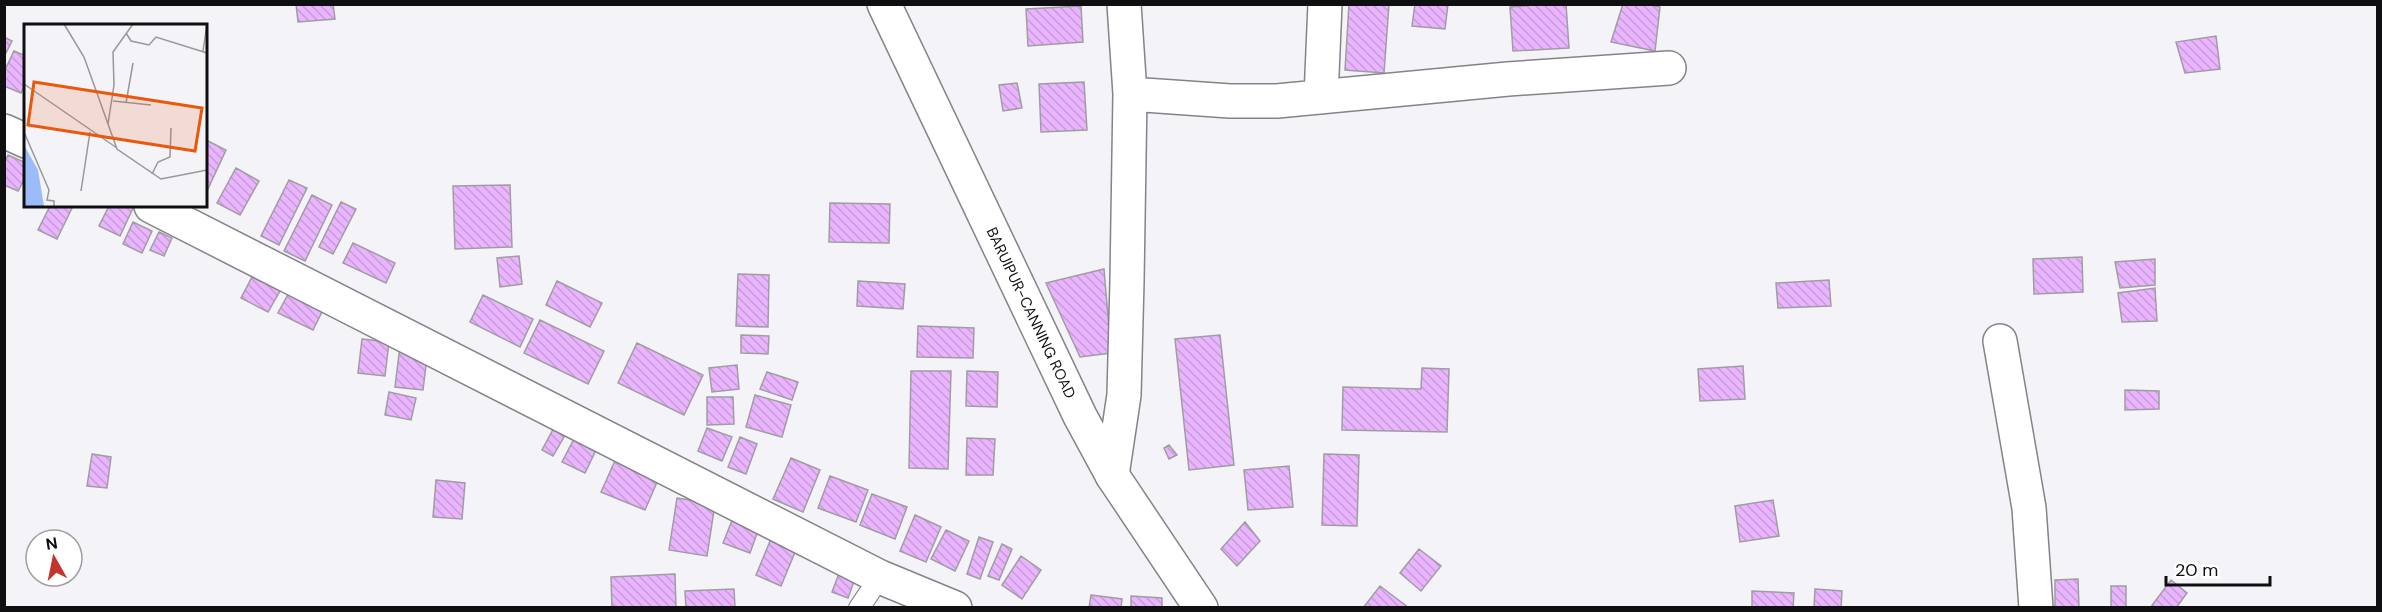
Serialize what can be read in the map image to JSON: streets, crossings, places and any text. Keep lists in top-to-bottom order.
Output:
{
  "streets": {
    "street": ["BARUIPUR-CANNING ROAD"]
  },
  "scale_bar": "20 m",
  "north": "top"
}
